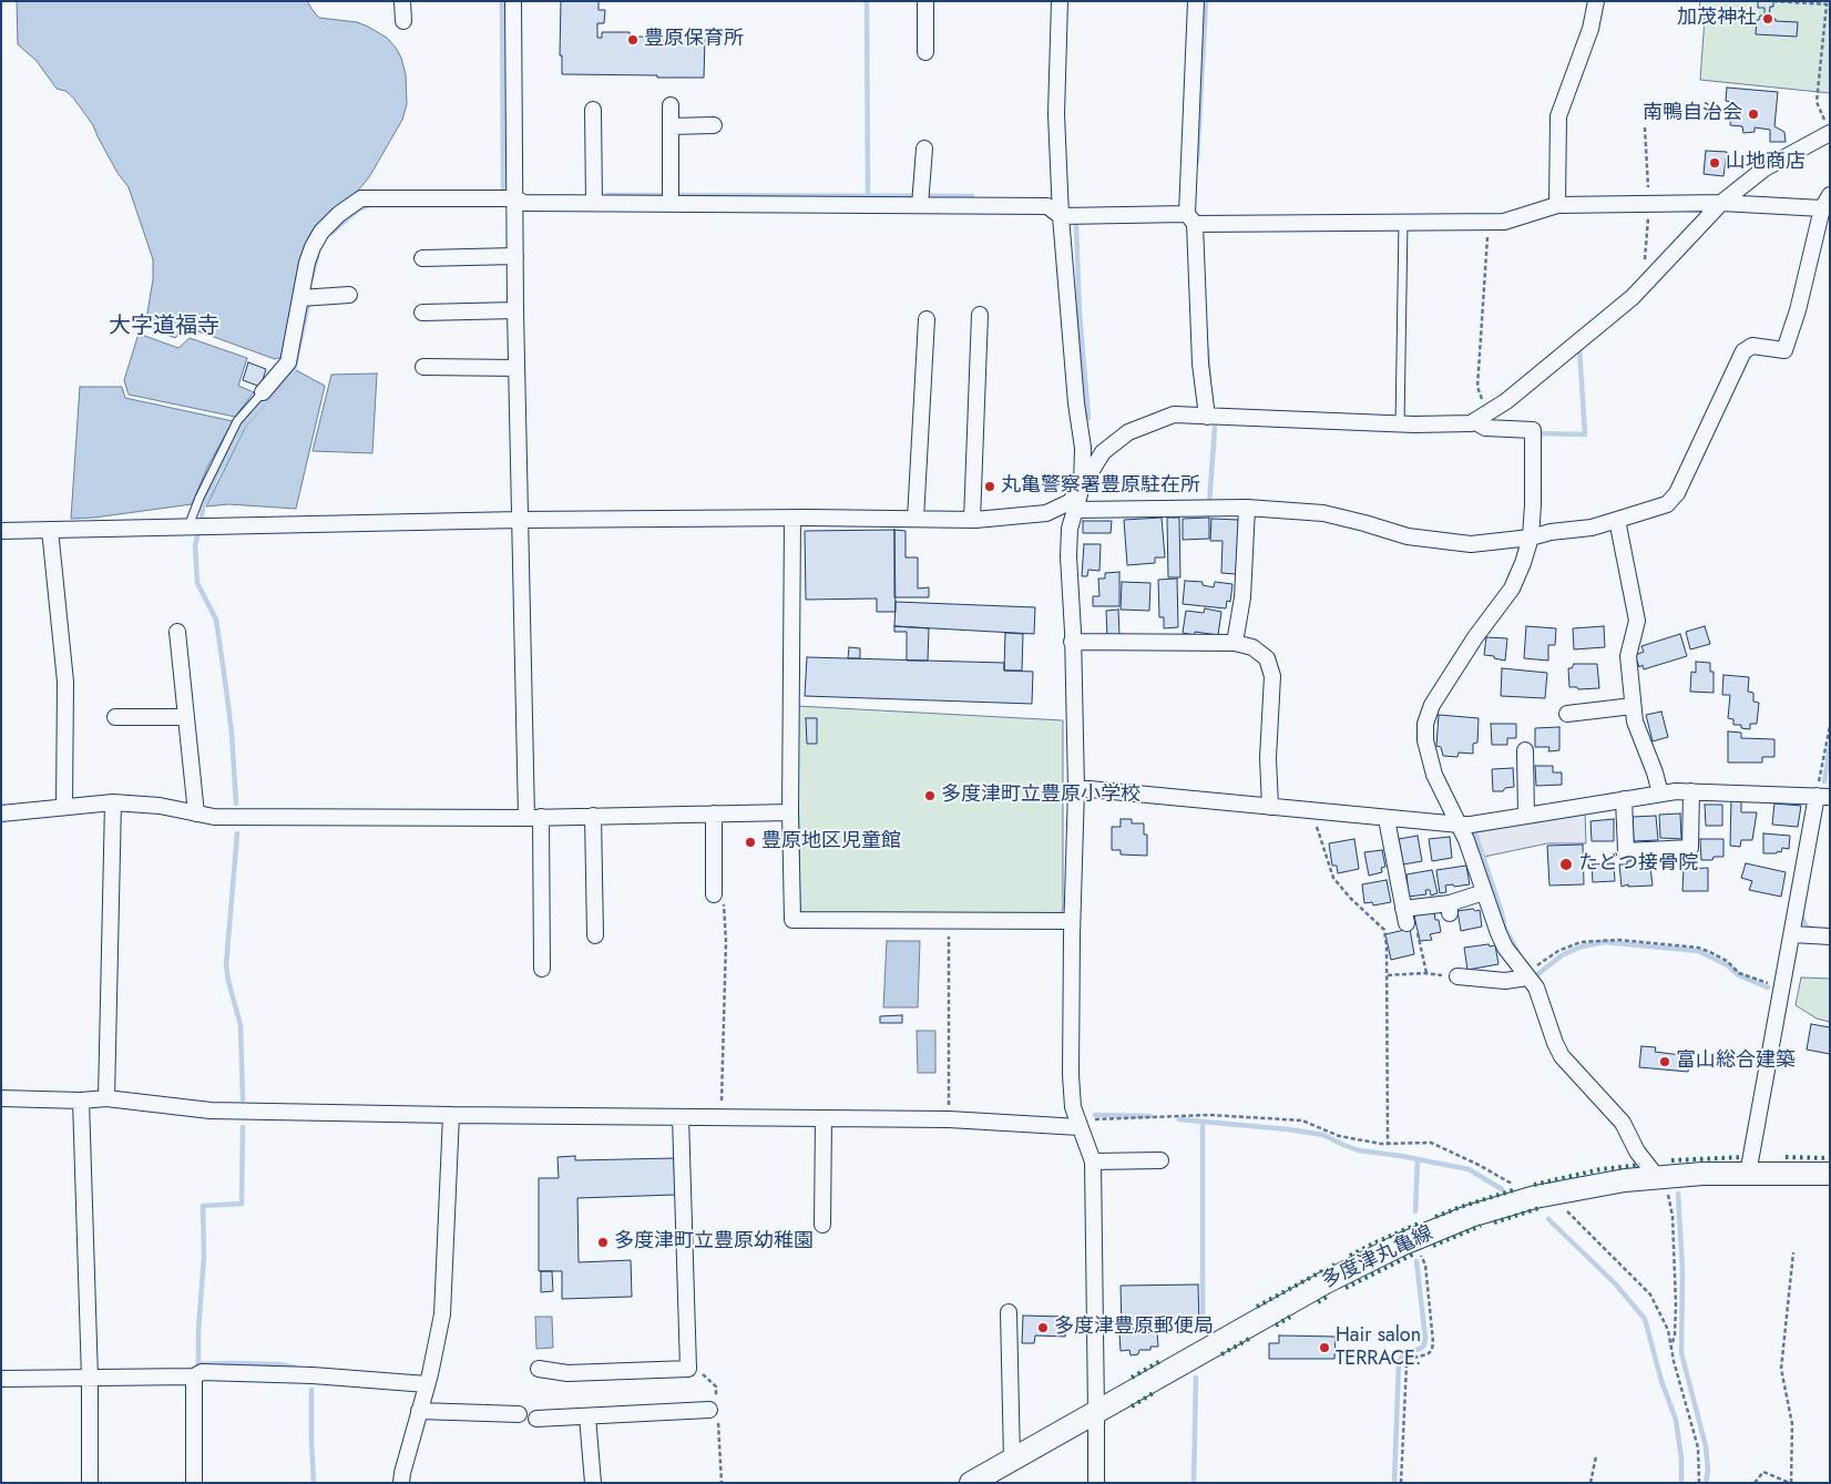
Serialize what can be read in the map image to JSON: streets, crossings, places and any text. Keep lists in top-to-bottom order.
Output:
{
  "streets": {
    "main road": ["多度津丸亀線"]
  },
  "districts": ["大字道福寺"],
  "places": [
    "加茂神社",
    "豊原保育所",
    "南鴨自治会",
    "山地商店",
    "丸亀警察署豊原駐在所",
    "多度津町立豊原小学校",
    "豊原地区児童館",
    "たどつ接骨院",
    "富山総合建築",
    "多度津町立豊原幼稚園",
    "多度津豊原郵便局",
    "Hair salon TERRACE."
  ]
}
